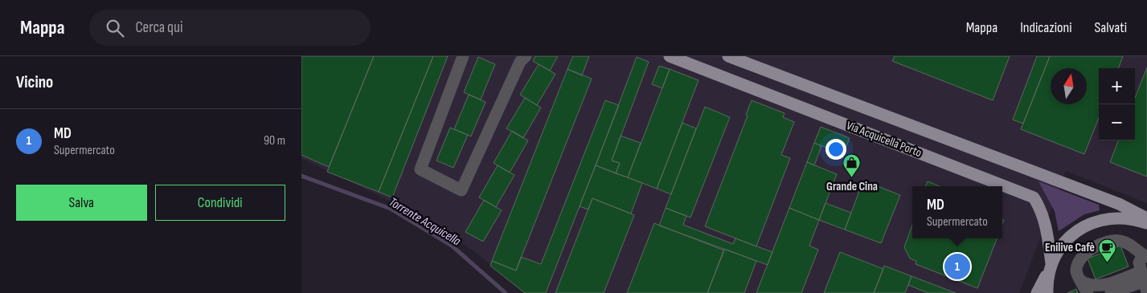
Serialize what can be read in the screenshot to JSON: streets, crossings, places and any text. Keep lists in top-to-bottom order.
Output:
{
  "streets": {
    "main road": ["Via Acquicella Porto"]
  },
  "water": ["Torrente Acquicella"],
  "places": {
    "shop": ["Grande Cina"],
    "cafe": ["Enilive Cafè"]
  },
  "north": "top",
  "page": {
    "header": "Mappa",
    "search": "Cerca qui",
    "nav": ["Mappa", "Indicazioni", "Salvati"],
    "heading": "Vicino",
    "map_buttons": ["+", "−"],
    "list": [
      {
        "mark": "1",
        "name": "MD",
        "note": "Supermercato",
        "value": "90 m"
      }
    ],
    "buttons": ["Salva", "Condividi"],
    "popup": ["MD", "Supermercato"],
    "pins": "1"
  }
}
